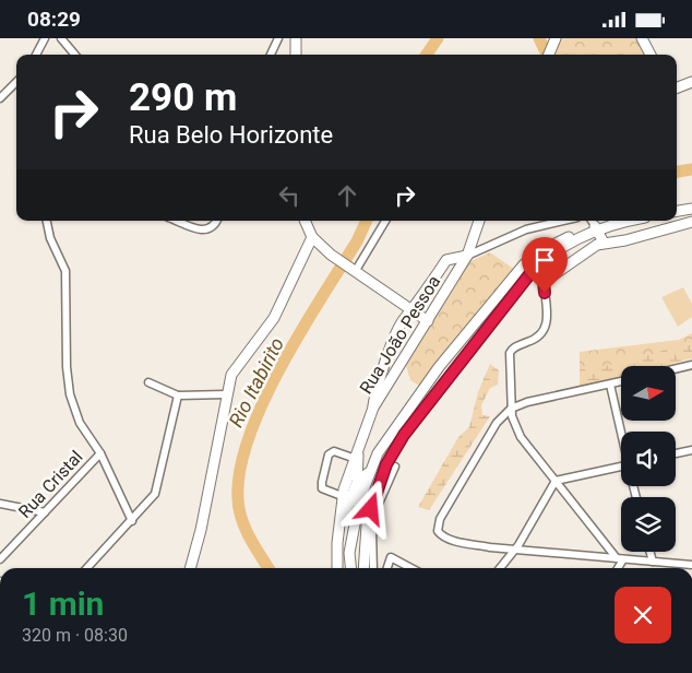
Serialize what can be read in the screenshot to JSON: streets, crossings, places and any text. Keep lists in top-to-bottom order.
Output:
{
  "streets": {
    "street": ["Rua João Pessoa", "Rua Cristal"]
  },
  "water": ["Rio Itabirito"],
  "north": "right",
  "page": {
    "status": "08:29",
    "turn": ["290 m", "Rua Belo Horizonte"],
    "heading": ["1 min", "320 m · 08:30"]
  }
}
